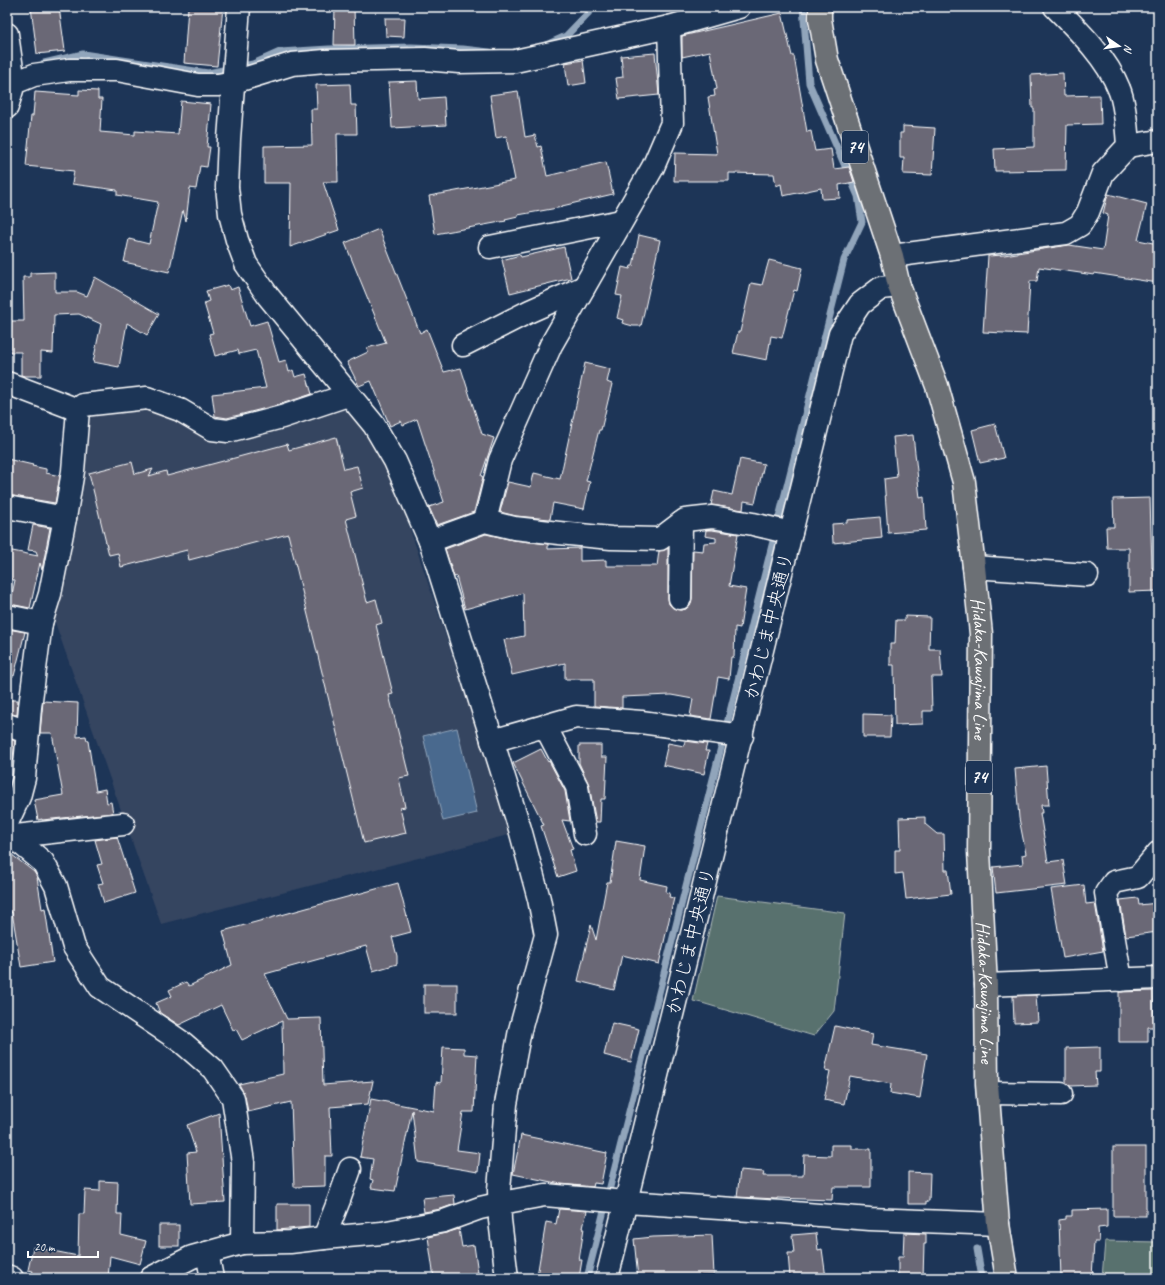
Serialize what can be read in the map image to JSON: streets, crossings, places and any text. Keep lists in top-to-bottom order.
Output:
{
  "streets": {
    "main road": ["74", "Hidaka-Kawajima Line"],
    "street": ["かわじま中央通り"]
  },
  "crossings": [
    ["74", "かわじま中央通り"],
    ["74", "Hidaka-Kawajima Line"],
    ["かわじま中央通り", "Hidaka-Kawajima Line"]
  ],
  "scale_bar": "20 m",
  "north": "right"
}
